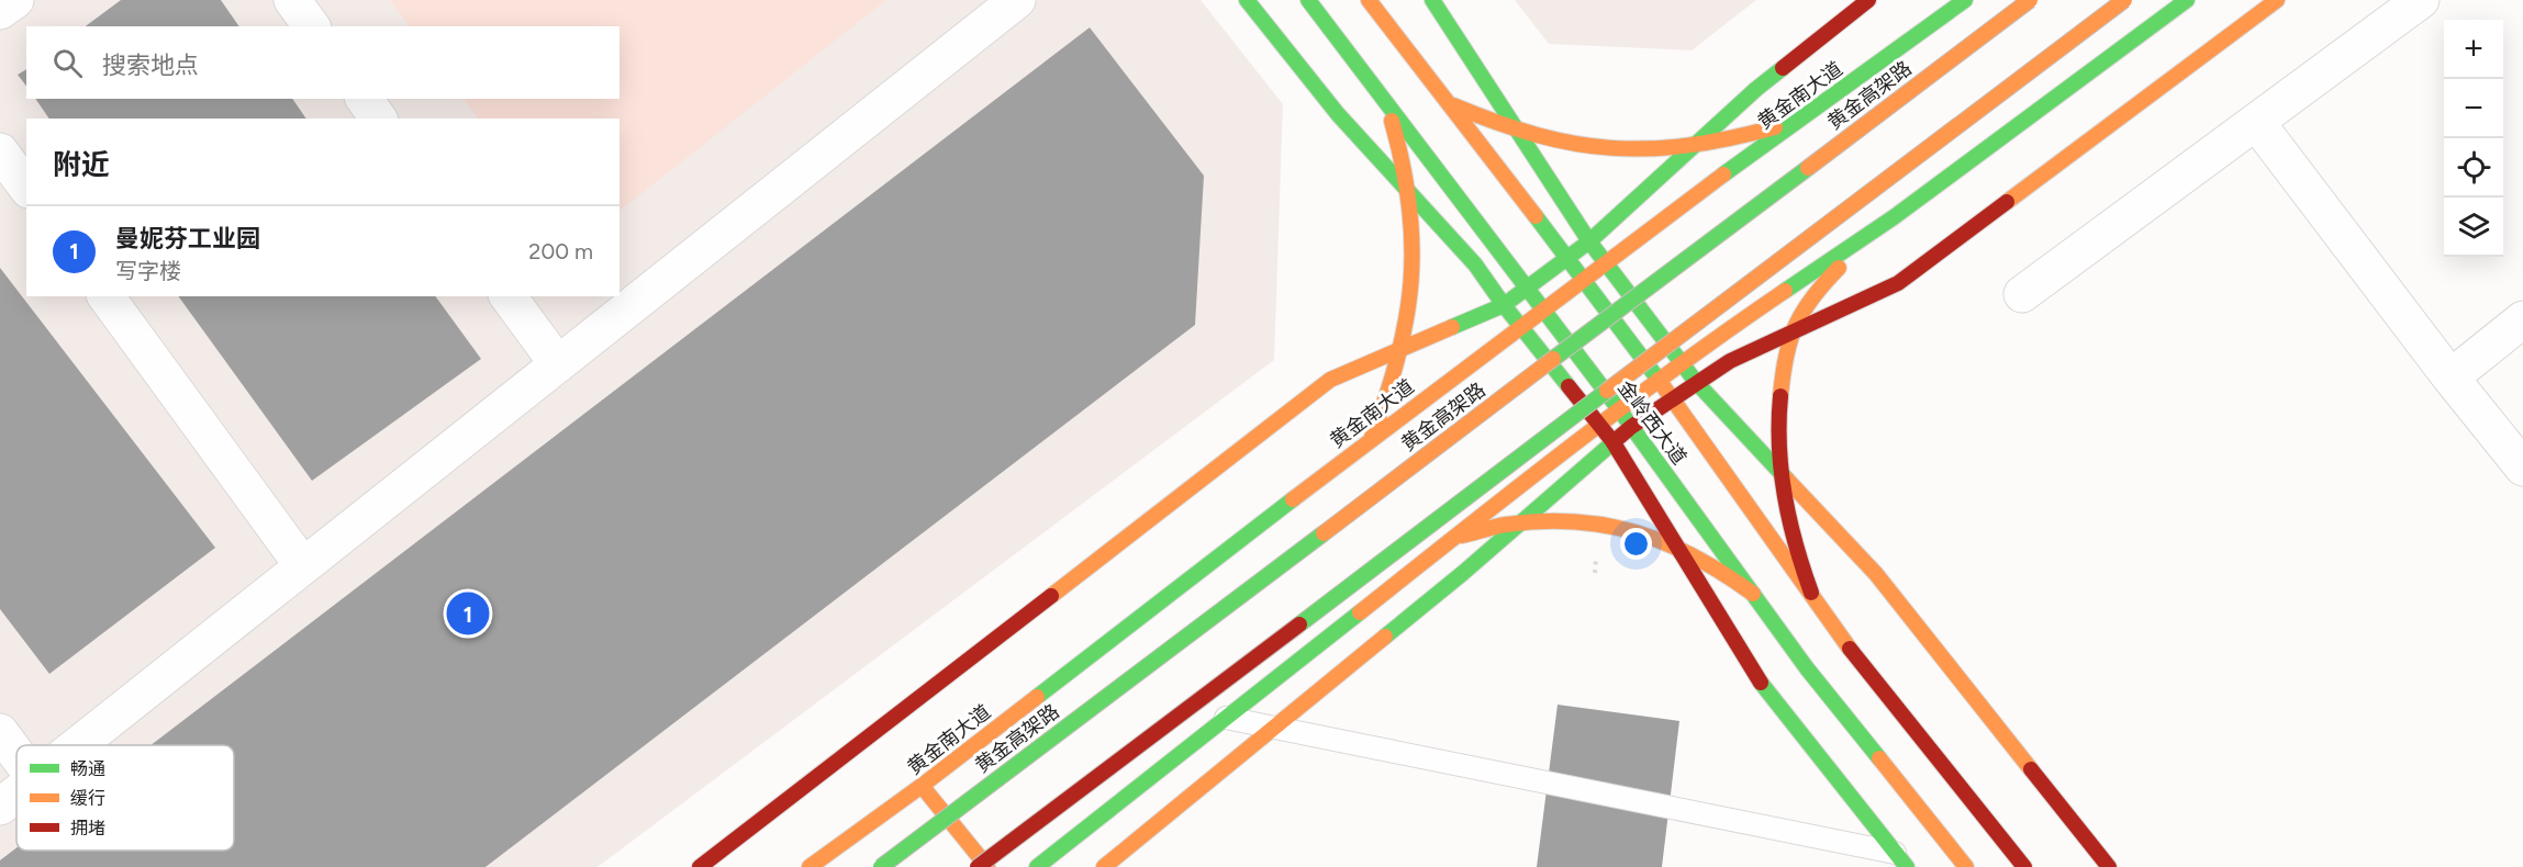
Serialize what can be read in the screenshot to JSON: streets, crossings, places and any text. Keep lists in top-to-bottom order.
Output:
{
  "streets": {
    "main road": ["黄金南大道", "黄金高架路", "金岭西大道"]
  },
  "crossings": [
    ["黄金南大道", "金岭西大道"]
  ],
  "legend": ["畅通", "缓行", "拥堵"],
  "page": {
    "map_buttons": ["+", "−"],
    "search": "搜索地点",
    "heading": "附近",
    "list": [
      {
        "mark": "1",
        "name": "曼妮芬工业园",
        "note": "写字楼",
        "value": "200 m"
      }
    ],
    "pins": "1"
  }
}
